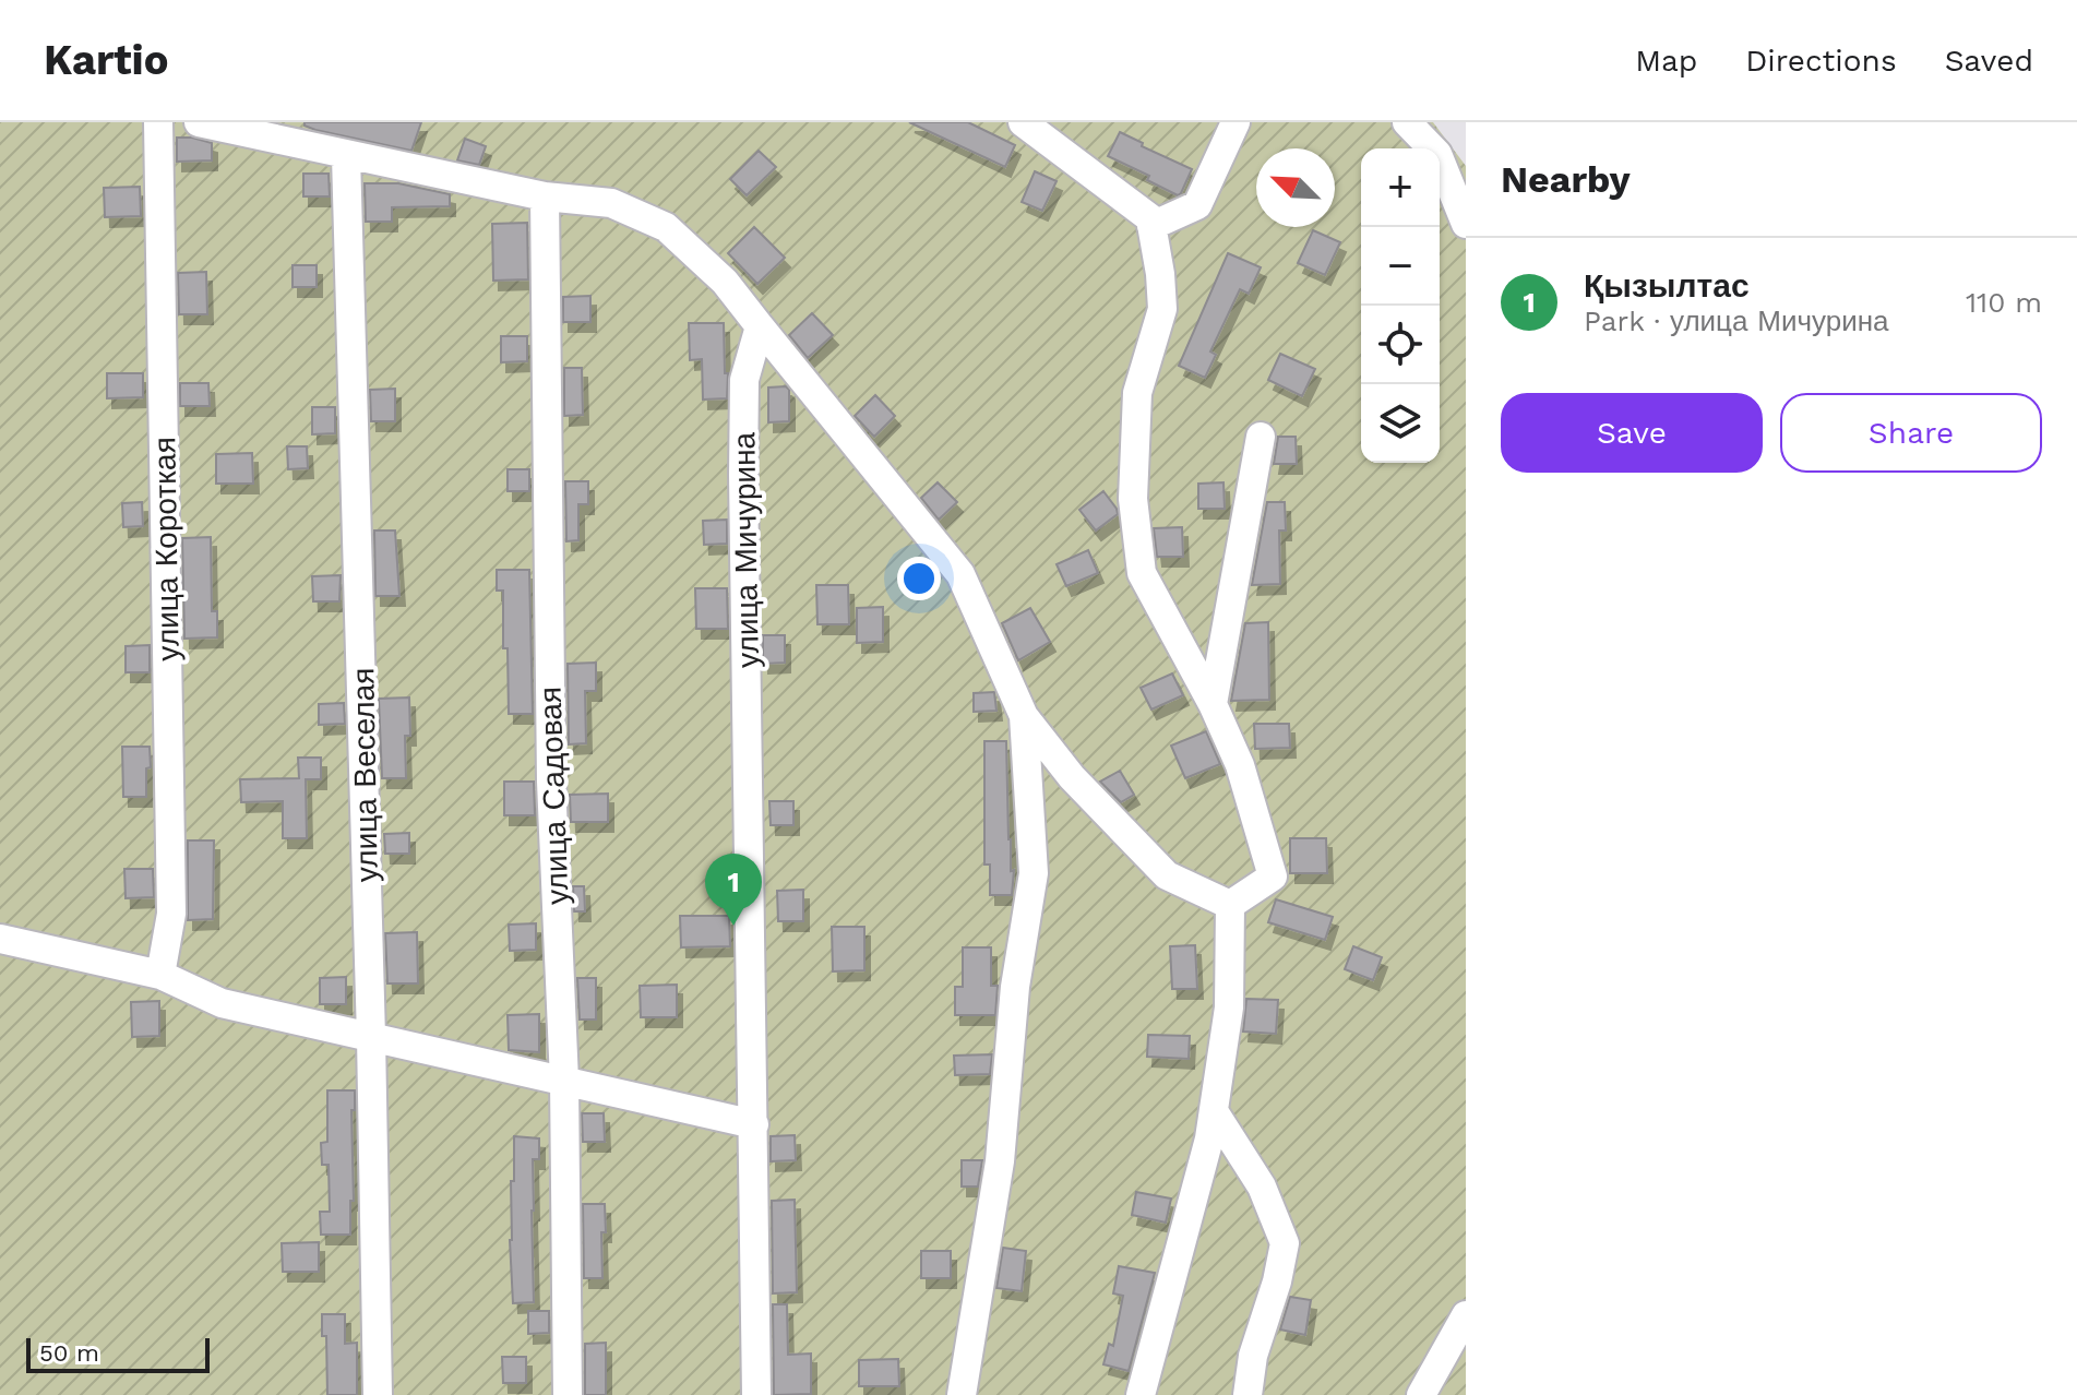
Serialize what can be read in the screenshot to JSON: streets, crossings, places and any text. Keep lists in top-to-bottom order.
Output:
{
  "streets": {
    "street": [
      "улица Короткая",
      "улица Мичурина",
      "улица Веселая",
      "улица Садовая"
    ]
  },
  "scale_bar": "50 m",
  "north": "top left",
  "page": {
    "header": "Kartio",
    "nav": ["Map", "Directions", "Saved"],
    "heading": "Nearby",
    "map_buttons": ["+", "−"],
    "list": [
      {
        "mark": "1",
        "name": "Қызылтас",
        "note": "Park · улица Мичурина",
        "value": "110 m"
      }
    ],
    "buttons": ["Save", "Share"],
    "pins": "1",
    "scale": "50 m"
  }
}
